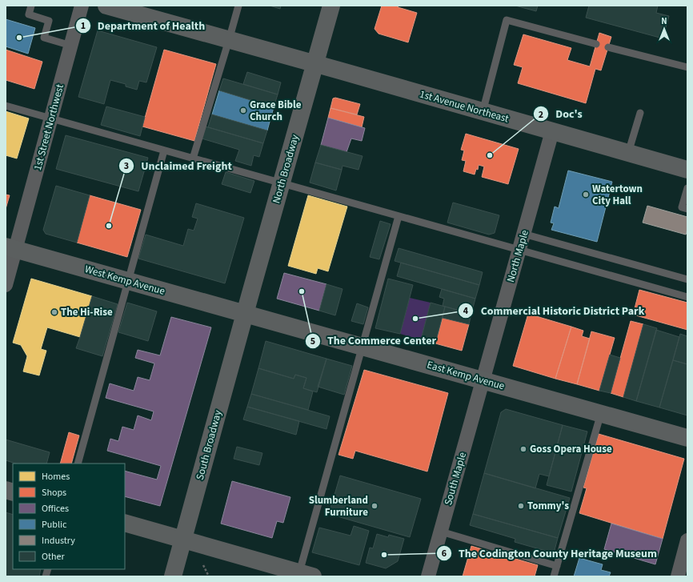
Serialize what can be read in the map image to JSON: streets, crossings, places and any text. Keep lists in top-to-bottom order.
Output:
{
  "streets": {
    "street": [
      "1st Avenue Northeast",
      "1st Street Northwest",
      "North Broadway",
      "North Maple",
      "West Kemp Avenue",
      "East Kemp Avenue",
      "South Broadway",
      "South Maple"
    ]
  },
  "crossings": [
    ["1st Avenue Northeast", "North Broadway"],
    ["1st Avenue Northeast", "North Maple"],
    ["1st Street Northwest", "West Kemp Avenue"],
    ["North Broadway", "West Kemp Avenue"],
    ["North Broadway", "East Kemp Avenue"],
    ["North Broadway", "South Broadway"],
    ["North Maple", "East Kemp Avenue"],
    ["North Maple", "South Maple"],
    ["West Kemp Avenue", "East Kemp Avenue"],
    ["West Kemp Avenue", "South Broadway"],
    ["East Kemp Avenue", "South Broadway"],
    ["East Kemp Avenue", "South Maple"]
  ],
  "places": [
    "Department of Health",
    "Grace Bible Church",
    "Doc's",
    "Watertown City Hall",
    "Unclaimed Freight",
    "The Commerce Center",
    "The Hi-Rise",
    "Commercial Historic District Park",
    "Goss Opera House",
    "Slumberland Furniture",
    "Tommy's",
    "The Codington County Heritage Museum"
  ],
  "legend": [
    "Homes",
    "Shops",
    "Offices",
    "Public",
    "Industry",
    "Other"
  ],
  "north": "top"
}
